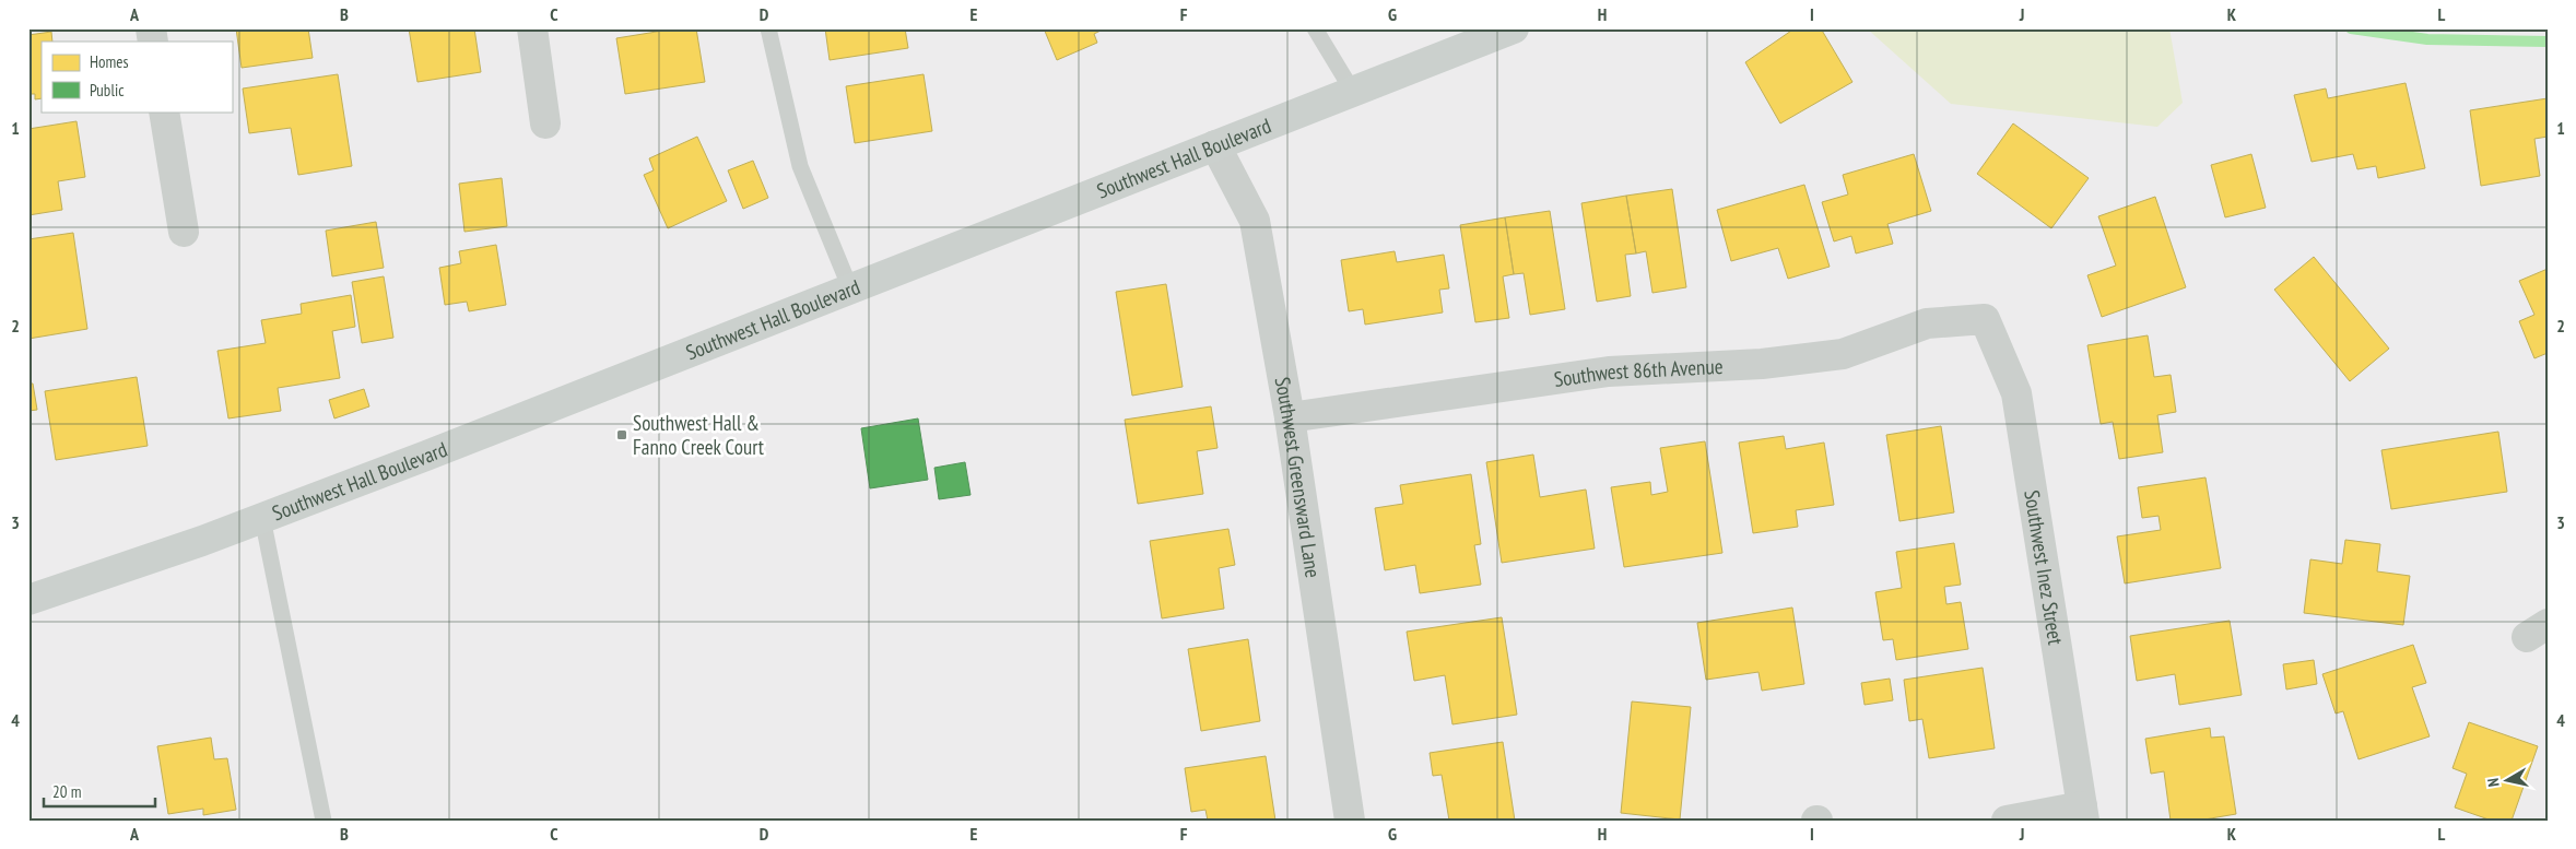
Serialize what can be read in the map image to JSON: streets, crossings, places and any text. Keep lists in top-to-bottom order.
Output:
{
  "streets": {
    "main road": ["Southwest Hall Boulevard"],
    "street": ["Southwest 86th Avenue", "Southwest Greensward Lane", "Southwest Inez Street"]
  },
  "crossings": [
    ["Southwest Hall Boulevard", "Southwest Greensward Lane"],
    ["Southwest 86th Avenue", "Southwest Greensward Lane"],
    ["Southwest 86th Avenue", "Southwest Inez Street"]
  ],
  "places": {
    "transit": ["Southwest Hall & Fanno Creek Court"]
  },
  "legend": ["Homes", "Public"],
  "scale_bar": "20 m",
  "north": "left",
  "grid": {
    "columns": [
      "A",
      "B",
      "C",
      "D",
      "E",
      "F",
      "G",
      "H",
      "I",
      "J",
      "K",
      "L"
    ],
    "rows": [
      "1",
      "2",
      "3",
      "4"
    ]
  }
}
